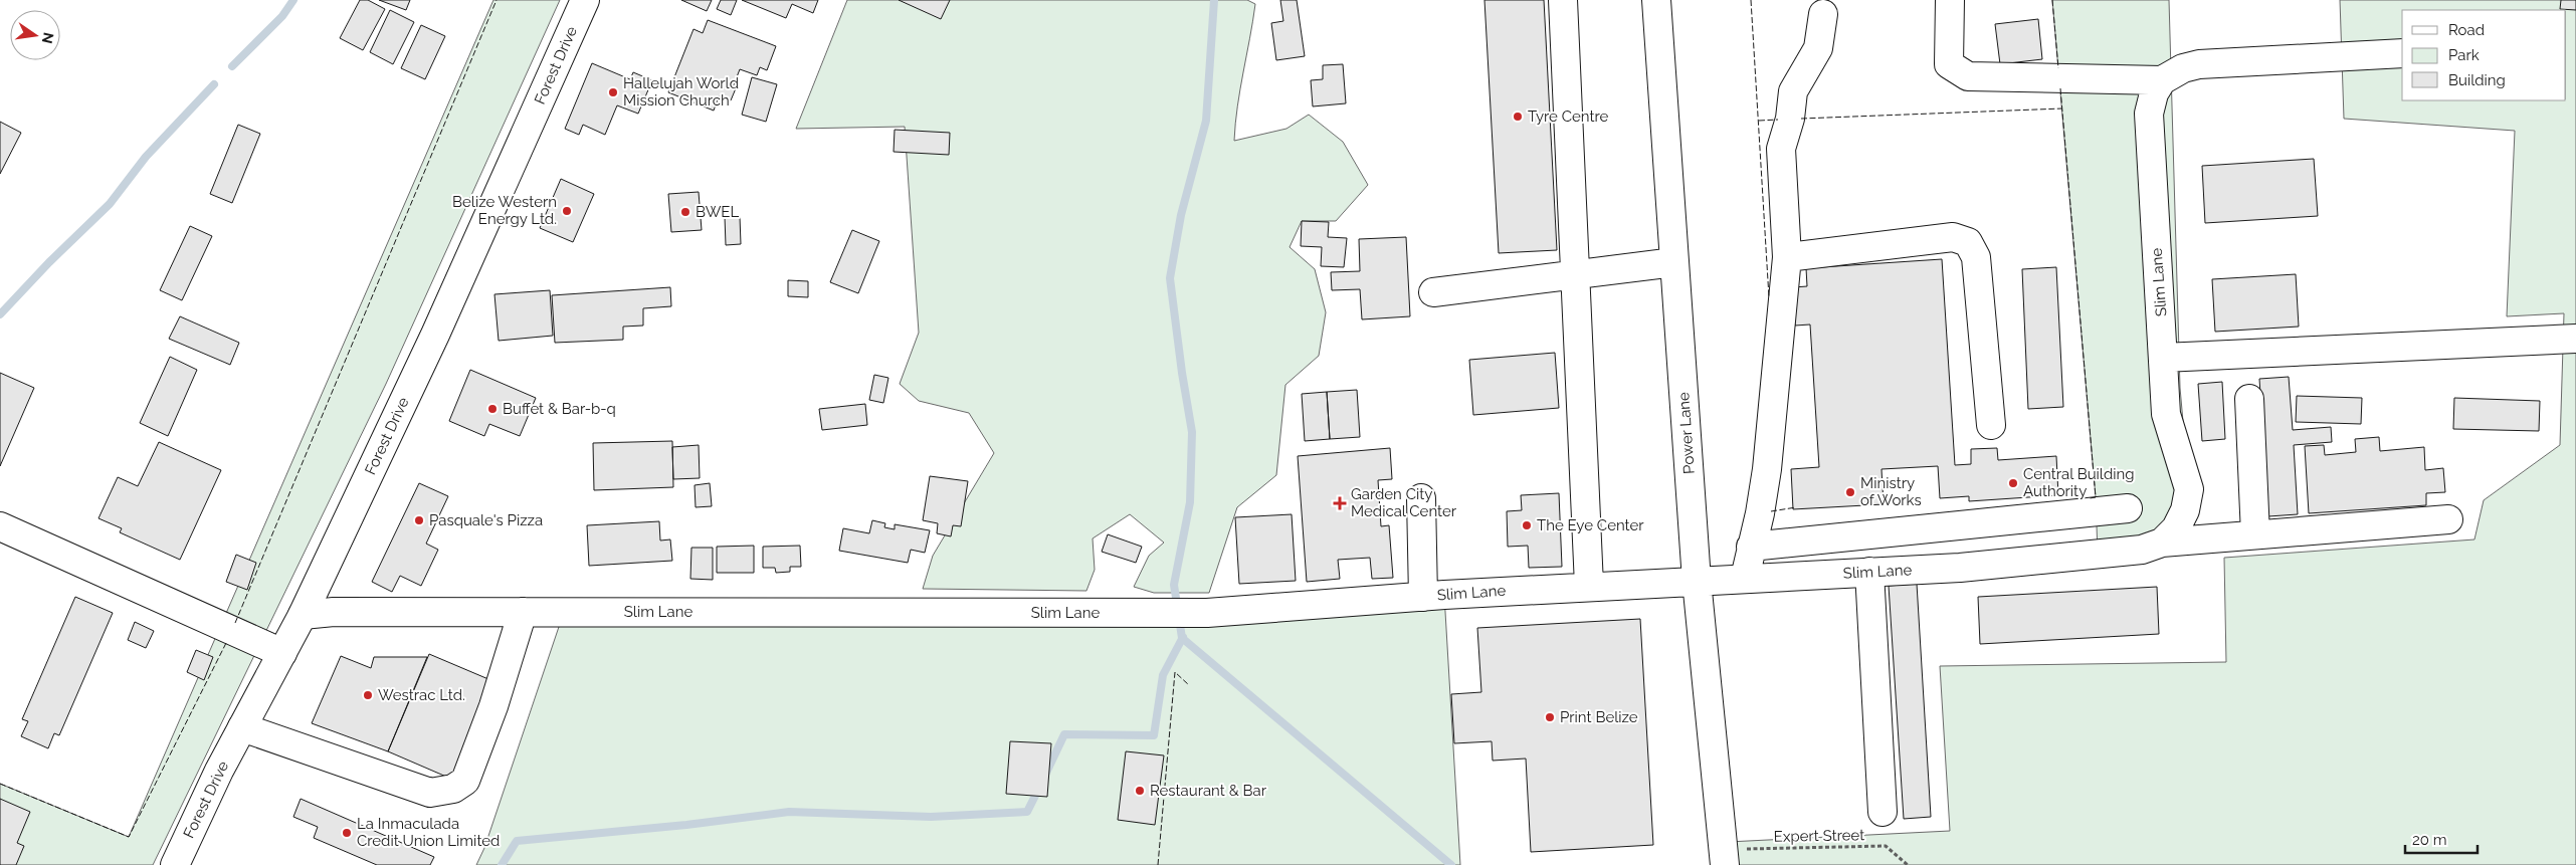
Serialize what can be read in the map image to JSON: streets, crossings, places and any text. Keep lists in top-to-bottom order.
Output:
{
  "streets": {
    "street": ["Forest Drive", "Slim Lane", "Power Lane"],
    "path": ["Expert Street"]
  },
  "crossings": [
    ["Forest Drive", "Slim Lane"],
    ["Slim Lane", "Power Lane"],
    ["Power Lane", "Expert Street"]
  ],
  "places": {
    "other": [
      "Hallelujah World Mission Church",
      "Tyre Centre",
      "Belize Western Energy Ltd.",
      "BWEL",
      "Buffet & Bar-b-q",
      "Central Building Authority",
      "Ministry of Works",
      "Pasquale's Pizza",
      "The Eye Center",
      "Westrac Ltd.",
      "Print Belize",
      "Restaurant & Bar",
      "La Inmaculada Credit Union Limited"
    ],
    "health": ["Garden City Medical Center"]
  },
  "legend": ["Road", "Park", "Building"],
  "scale_bar": "20 m",
  "north": "right"
}
